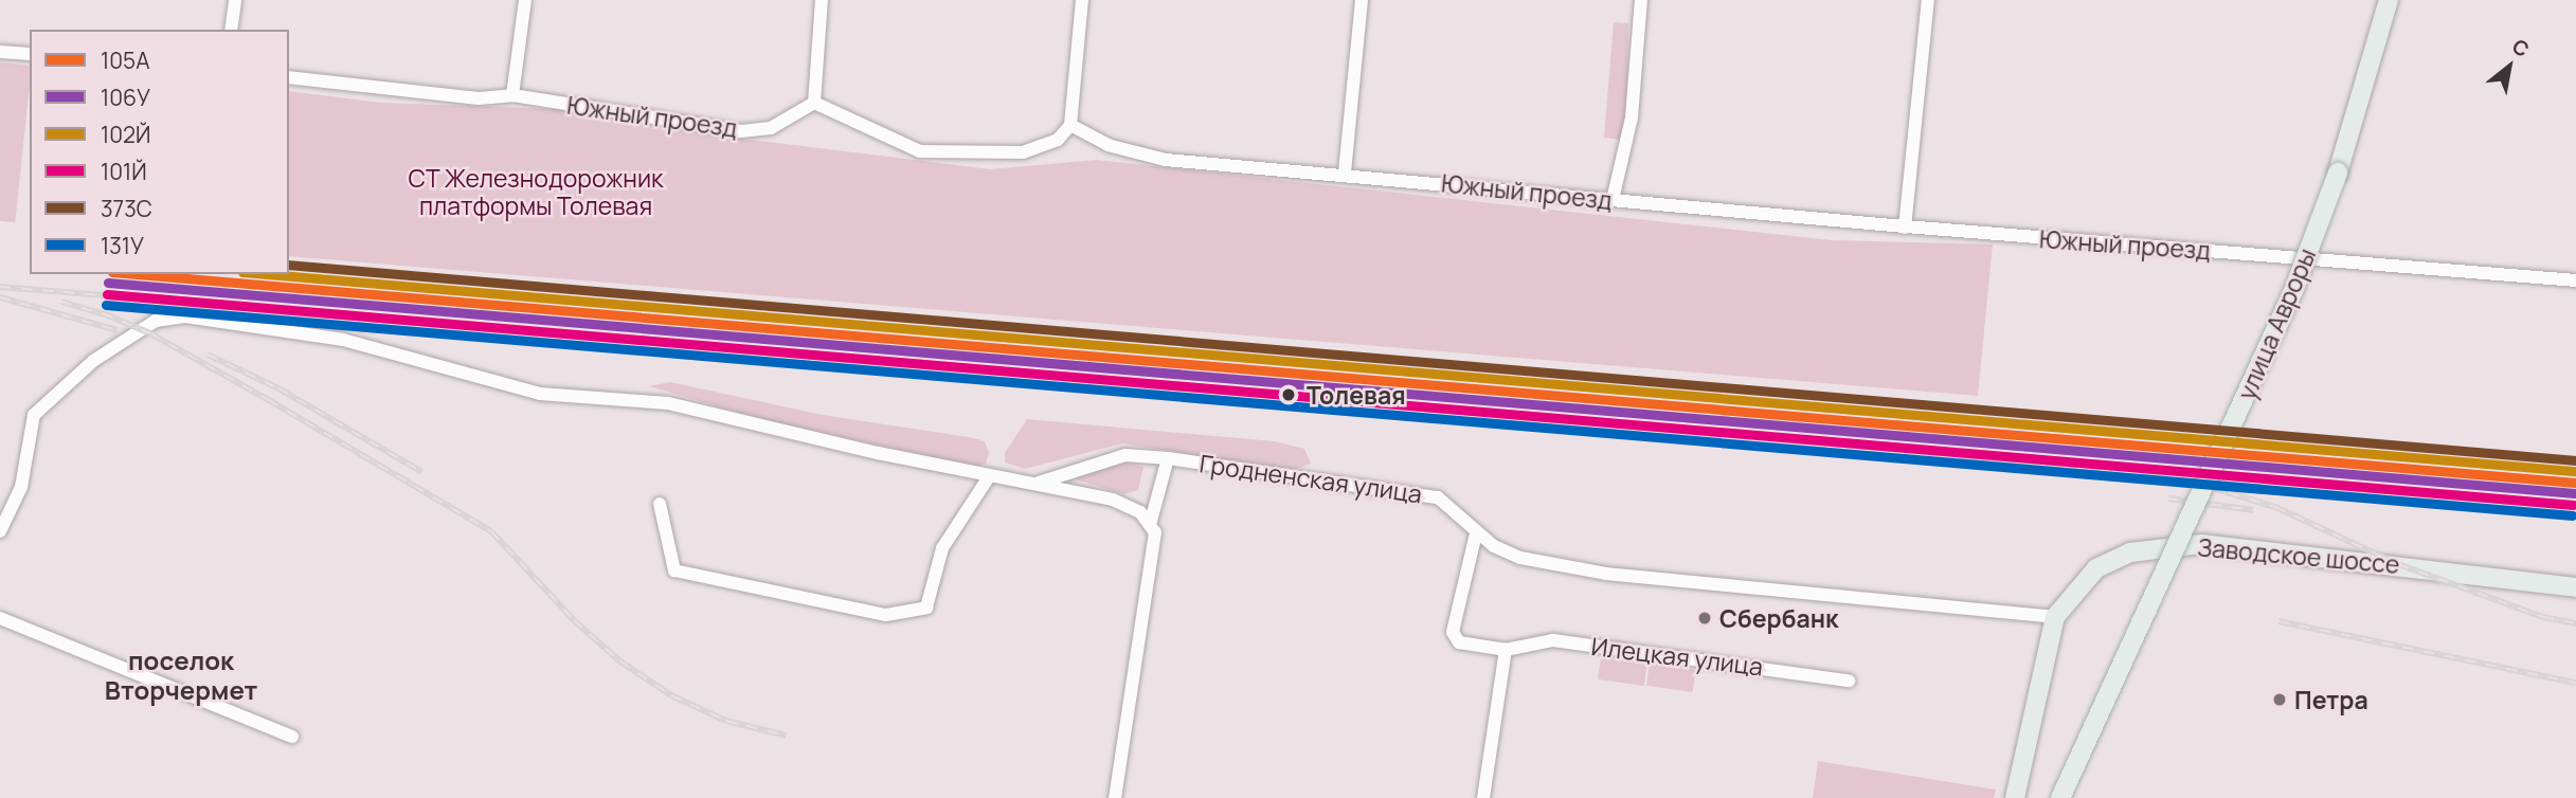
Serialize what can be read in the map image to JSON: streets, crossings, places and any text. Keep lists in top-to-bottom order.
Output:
{
  "streets": {
    "main road": ["улица Авроры", "Заводское шоссе"],
    "street": ["Южный проезд", "Гродненская улица", "Илецкая улица"]
  },
  "crossings": [
    ["Гродненская улица", "Заводское шоссе"]
  ],
  "districts": ["поселок Вторчермет"],
  "parks": ["СТ Железнодорожник платформы Толевая"],
  "places": ["Толевая", "Сбербанк", "Петра"],
  "lines": [
    "transit line 373C",
    "transit line 105А",
    "transit line 102Й",
    "transit line 106У",
    "transit line 101Й",
    "transit line 131У"
  ],
  "legend": [
    "105А",
    "106У",
    "102Й",
    "101Й",
    "373C",
    "131У"
  ],
  "north": "top right"
}
